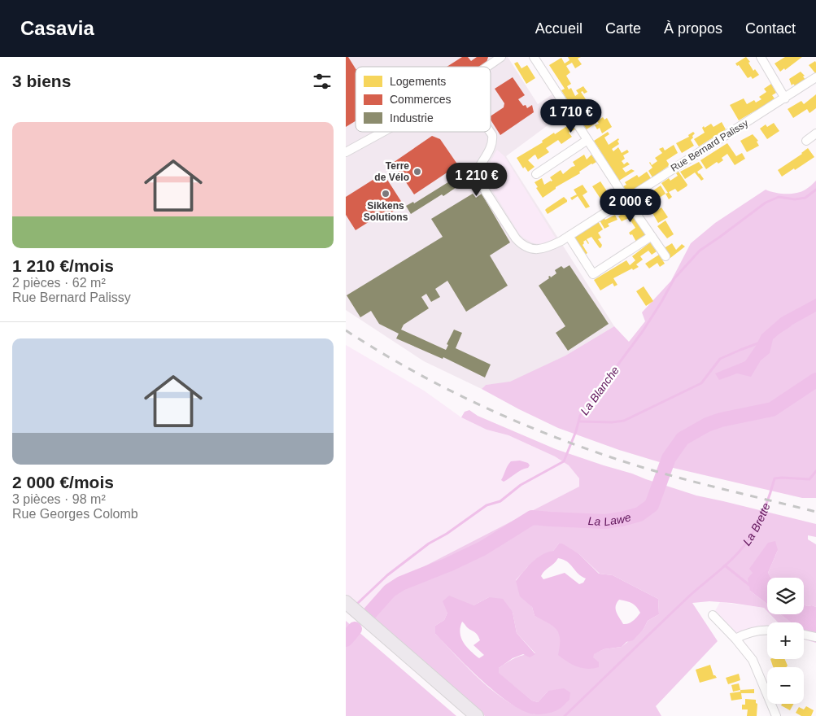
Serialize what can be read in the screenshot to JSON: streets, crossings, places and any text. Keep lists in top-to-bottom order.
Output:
{
  "streets": {
    "street": ["Rue Bernard Palissy"]
  },
  "water": ["La Blanche", "La Lawe", "La Brette"],
  "places": ["Terre de Vélo", "Sikkens Solutions"],
  "legend": ["Logements", "Commerces", "Industrie"],
  "page": {
    "header": "Casavia",
    "nav": [
      "Accueil",
      "Carte",
      "À propos",
      "Contact"
    ],
    "heading": "3 biens",
    "price": ["1 710 €", "1 210 €", "2 000 €"],
    "list": [
      {
        "name": "1 210 €/mois",
        "note": "2 pièces · 62 m² · Rue Bernard Palissy"
      },
      {
        "name": "2 000 €/mois",
        "note": "3 pièces · 98 m² · Rue Georges Colomb"
      }
    ],
    "map_buttons": ["+", "−"]
  }
}
